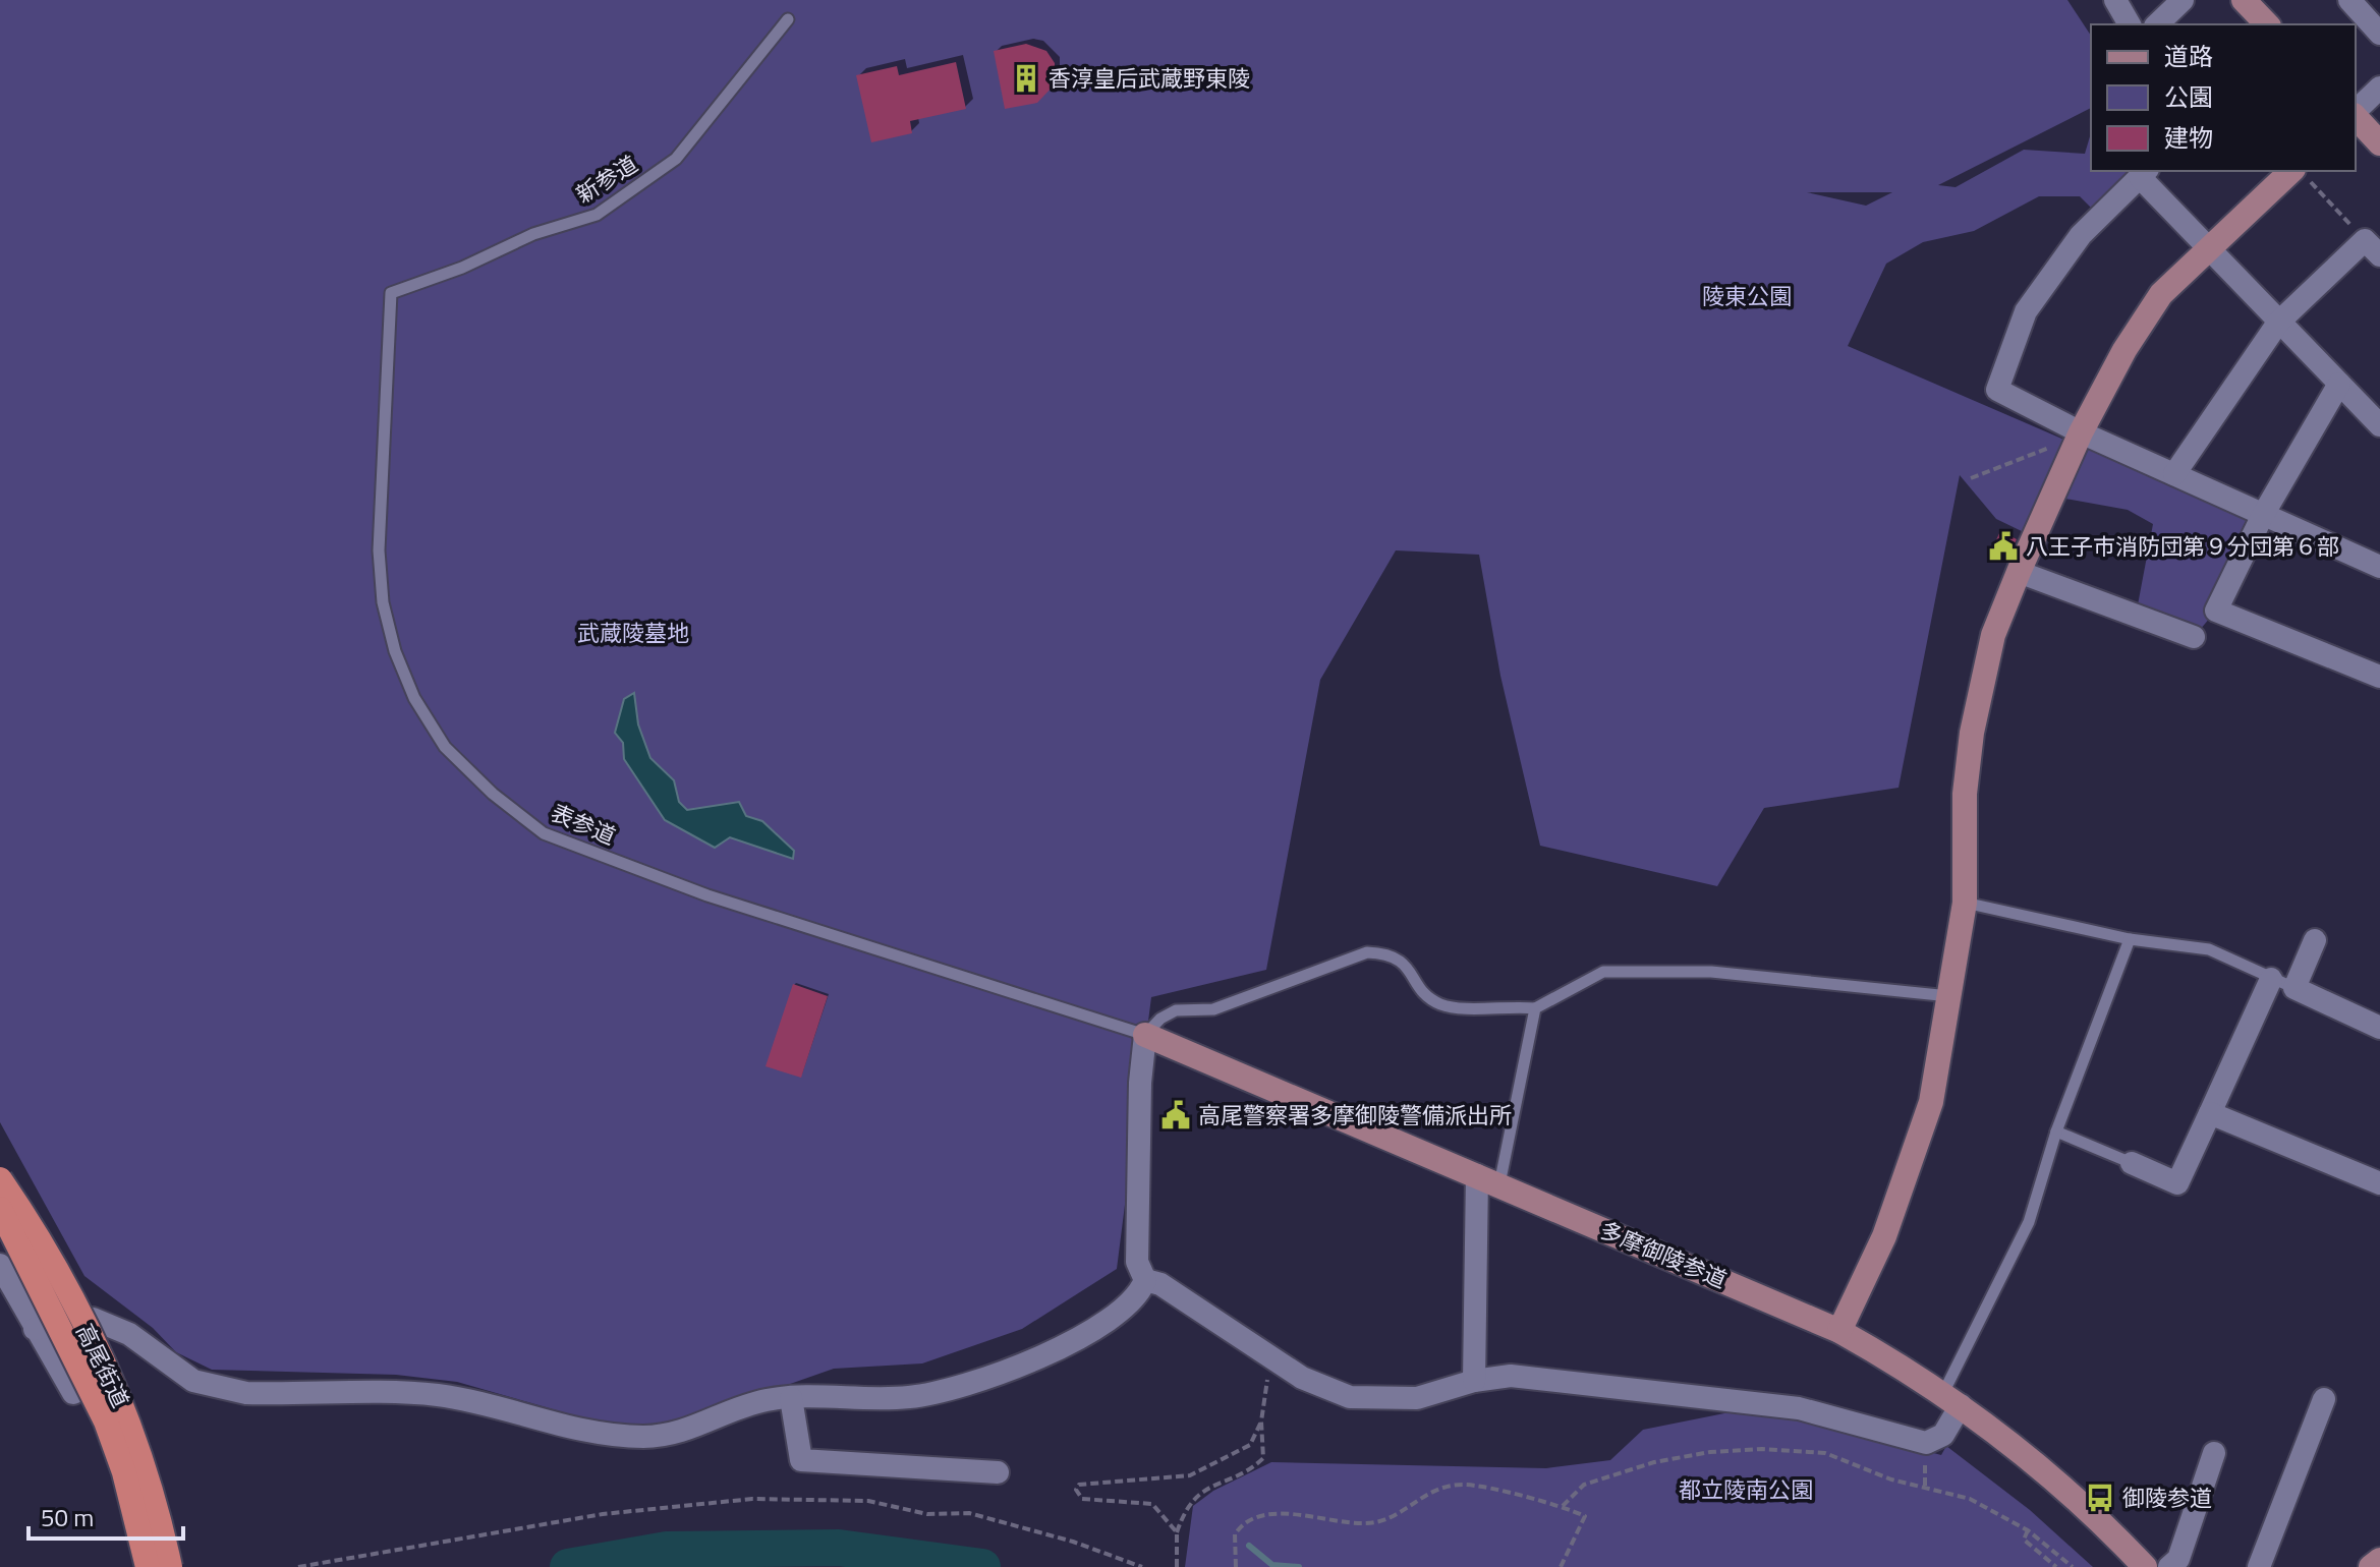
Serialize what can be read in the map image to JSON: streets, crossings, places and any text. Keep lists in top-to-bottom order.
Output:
{
  "streets": {
    "main road": ["高尾街道"],
    "street": ["多摩御陵参道"],
    "lane": ["新参道", "表参道"]
  },
  "crossings": [
    ["新参道", "表参道"],
    ["表参道", "多摩御陵参道"]
  ],
  "parks": ["陵東公園", "武蔵陵墓地", "都立陵南公園"],
  "places": {
    "building": ["香淳皇后武蔵野東陵"],
    "public building": ["八王子市消防団第９分団第６部", "高尾警察署多摩御陵警備派出所"],
    "bus stop": ["御陵参道"]
  },
  "legend": ["道路", "公園", "建物"],
  "scale_bar": "50 m"
}
